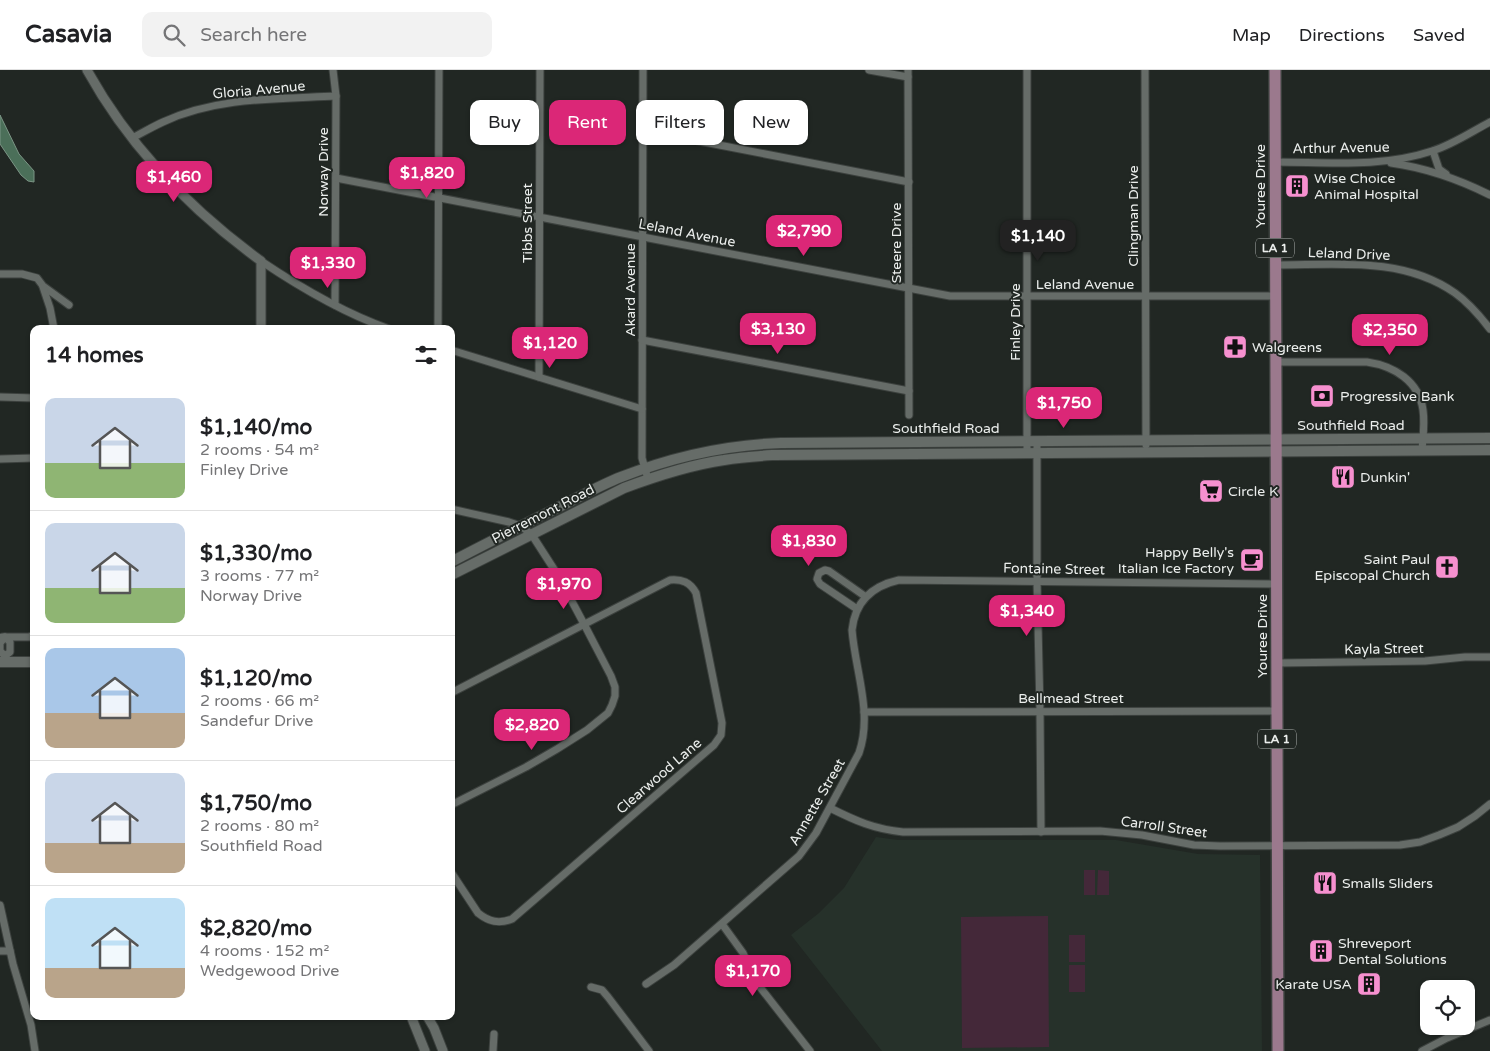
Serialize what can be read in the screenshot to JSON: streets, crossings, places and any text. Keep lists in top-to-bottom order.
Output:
{
  "streets": {
    "main road": [
      "Youree Drive",
      "LA 1",
      "Southfield Road",
      "Pierremont Road"
    ],
    "street": [
      "Gloria Avenue",
      "Arthur Avenue",
      "Norway Drive",
      "Clingman Drive",
      "Tibbs Street",
      "Leland Avenue",
      "Steere Drive",
      "Leland Drive",
      "Akard Avenue",
      "Finley Drive",
      "Fontaine Street",
      "Kayla Street",
      "Bellmead Street",
      "Clearwood Lane",
      "Annette Street",
      "Carroll Street"
    ]
  },
  "crossings": [
    ["Gloria Avenue", "Norway Drive"],
    ["Arthur Avenue", "Youree Drive"],
    ["Norway Drive", "Leland Avenue"],
    ["Youree Drive", "Leland Avenue"],
    ["Youree Drive", "Leland Drive"],
    ["Youree Drive", "Southfield Road"],
    ["Youree Drive", "Fontaine Street"],
    ["Youree Drive", "Kayla Street"],
    ["Youree Drive", "Bellmead Street"],
    ["Youree Drive", "Carroll Street"],
    ["Clingman Drive", "Leland Avenue"],
    ["Clingman Drive", "Southfield Road"],
    ["Tibbs Street", "Leland Avenue"],
    ["Leland Avenue", "Steere Drive"],
    ["Leland Avenue", "Akard Avenue"],
    ["Leland Avenue", "Finley Drive"],
    ["Akard Avenue", "Southfield Road"],
    ["Akard Avenue", "Pierremont Road"],
    ["Finley Drive", "Southfield Road"],
    ["Finley Drive", "Fontaine Street"],
    ["Finley Drive", "Bellmead Street"],
    ["Finley Drive", "Carroll Street"],
    ["Southfield Road", "Pierremont Road"],
    ["Fontaine Street", "Annette Street"],
    ["Bellmead Street", "Annette Street"],
    ["Annette Street", "Carroll Street"]
  ],
  "places": {
    "building": ["Wise Choice Animal Hospital", "Shreveport Dental Solutions", "Karate USA"],
    "pharmacy": ["Walgreens"],
    "bank": ["Progressive Bank"],
    "restaurant": ["Dunkin'", "Smalls Sliders"],
    "supermarket": ["Circle K"],
    "cafe": ["Happy Belly's Italian Ice Factory"],
    "church": ["Saint Paul Episcopal Church"]
  },
  "page": {
    "header": "Casavia",
    "search": "Search here",
    "nav": ["Map", "Directions", "Saved"],
    "chip": [
      "Buy",
      "Rent",
      "Filters",
      "New"
    ],
    "price": [
      "$1,820",
      "$1,460",
      "$2,790",
      "$1,140",
      "$1,330",
      "$3,130",
      "$2,350",
      "$1,120",
      "$1,750",
      "$1,830",
      "$1,970",
      "$1,340",
      "$2,820",
      "$1,170"
    ],
    "heading": "14 homes",
    "list": [
      {
        "name": "$1,140/mo",
        "note": "2 rooms · 54 m² · Finley Drive"
      },
      {
        "name": "$1,330/mo",
        "note": "3 rooms · 77 m² · Norway Drive"
      },
      {
        "name": "$1,120/mo",
        "note": "2 rooms · 66 m² · Sandefur Drive"
      },
      {
        "name": "$1,750/mo",
        "note": "2 rooms · 80 m² · Southfield Road"
      },
      {
        "name": "$2,820/mo",
        "note": "4 rooms · 152 m² · Wedgewood Drive"
      }
    ]
  }
}
